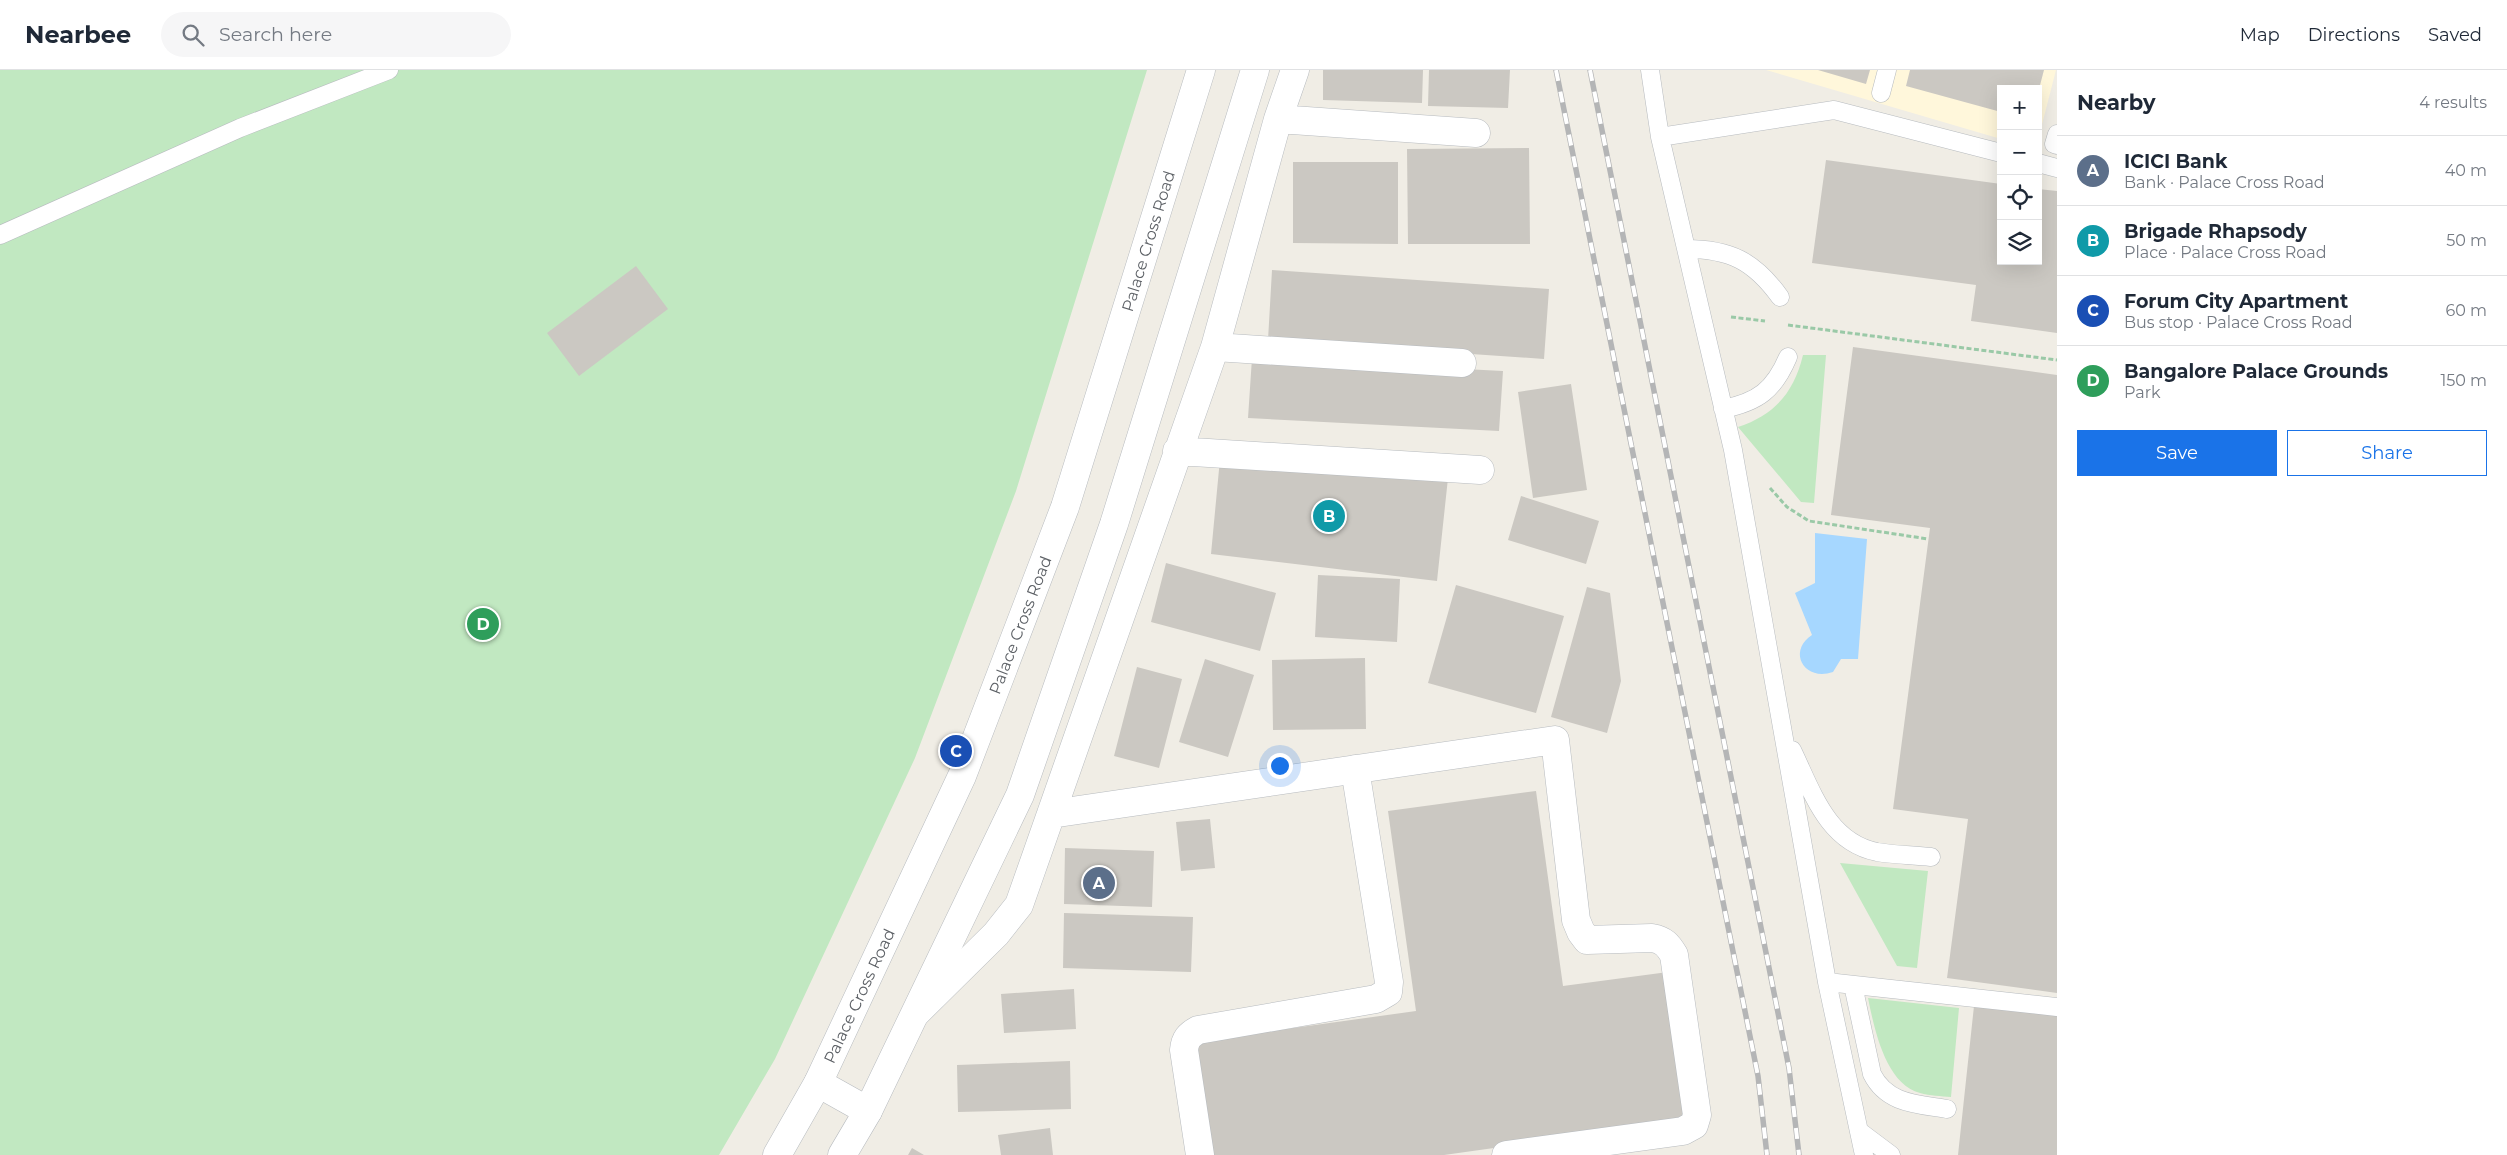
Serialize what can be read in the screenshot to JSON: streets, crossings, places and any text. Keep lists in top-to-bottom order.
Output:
{
  "streets": {
    "street": ["Palace Cross Road"]
  },
  "page": {
    "header": "Nearbee",
    "search": "Search here",
    "nav": ["Map", "Directions", "Saved"],
    "heading": ["Nearby", "4 results"],
    "map_buttons": ["+", "−"],
    "list": [
      {
        "mark": "A",
        "name": "ICICI Bank",
        "note": "Bank · Palace Cross Road",
        "value": "40 m"
      },
      {
        "mark": "B",
        "name": "Brigade Rhapsody",
        "note": "Place · Palace Cross Road",
        "value": "50 m"
      },
      {
        "mark": "C",
        "name": "Forum City Apartment",
        "note": "Bus stop · Palace Cross Road",
        "value": "60 m"
      },
      {
        "mark": "D",
        "name": "Bangalore Palace Grounds",
        "note": "Park",
        "value": "150 m"
      }
    ],
    "buttons": ["Save", "Share"],
    "pins": [
      "B",
      "D",
      "C",
      "A"
    ]
  }
}
